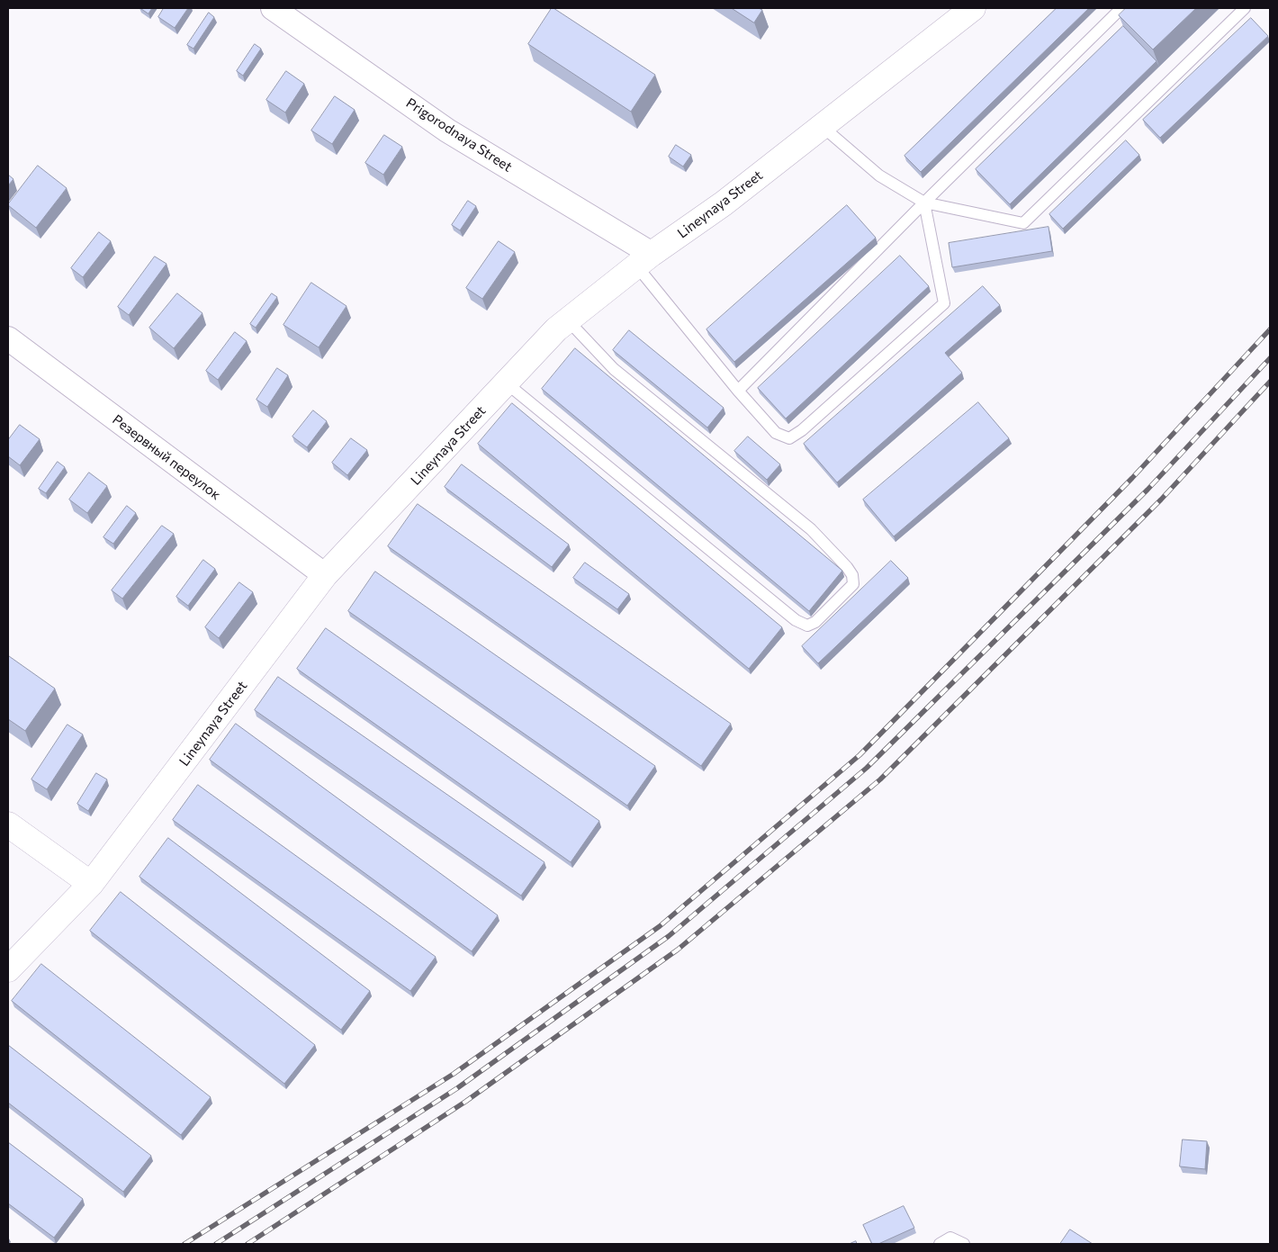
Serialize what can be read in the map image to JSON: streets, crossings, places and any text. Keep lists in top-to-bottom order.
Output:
{
  "streets": {
    "street": ["Prigorodnaya Street", "Lineynaya Street", "Резервный переулок"]
  },
  "crossings": [
    ["Prigorodnaya Street", "Lineynaya Street"],
    ["Lineynaya Street", "Резервный переулок"]
  ]
}
